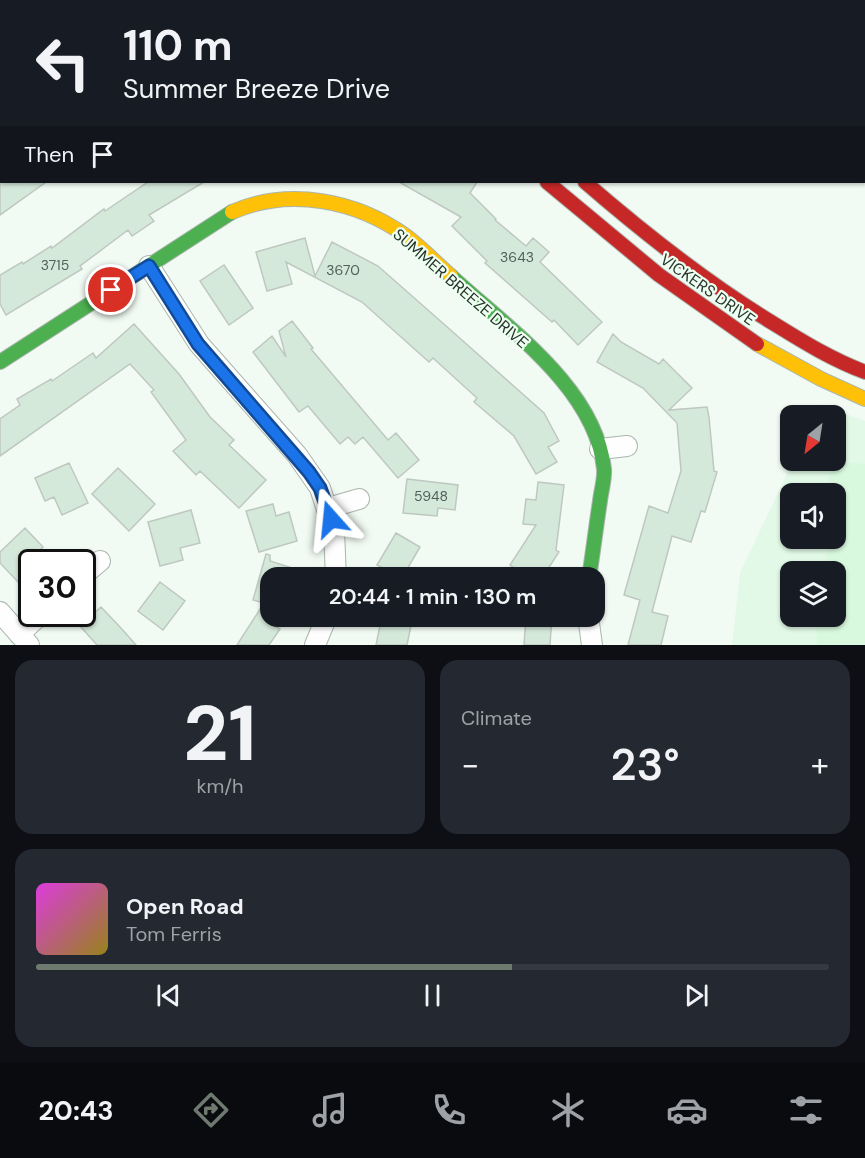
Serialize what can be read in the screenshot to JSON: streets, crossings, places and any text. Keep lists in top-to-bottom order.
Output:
{
  "streets": {
    "street": ["SUMMER BREEZE DRIVE", "VICKERS DRIVE"]
  },
  "house_numbers": [
    "3643",
    "3715",
    "3670",
    "5948"
  ],
  "north": "bottom left",
  "page": {
    "turn": ["110 m", "Summer Breeze Drive"],
    "then": "Then",
    "limit": "30",
    "trip": "20:44 · 1 min · 130 m",
    "tile": [
      ["21", "km/h"],
      "Climate"
    ],
    "heat": ["−", "23°", "+"],
    "song": ["Open Road", "Tom Ferris"],
    "tabs": "20:43"
  }
}
